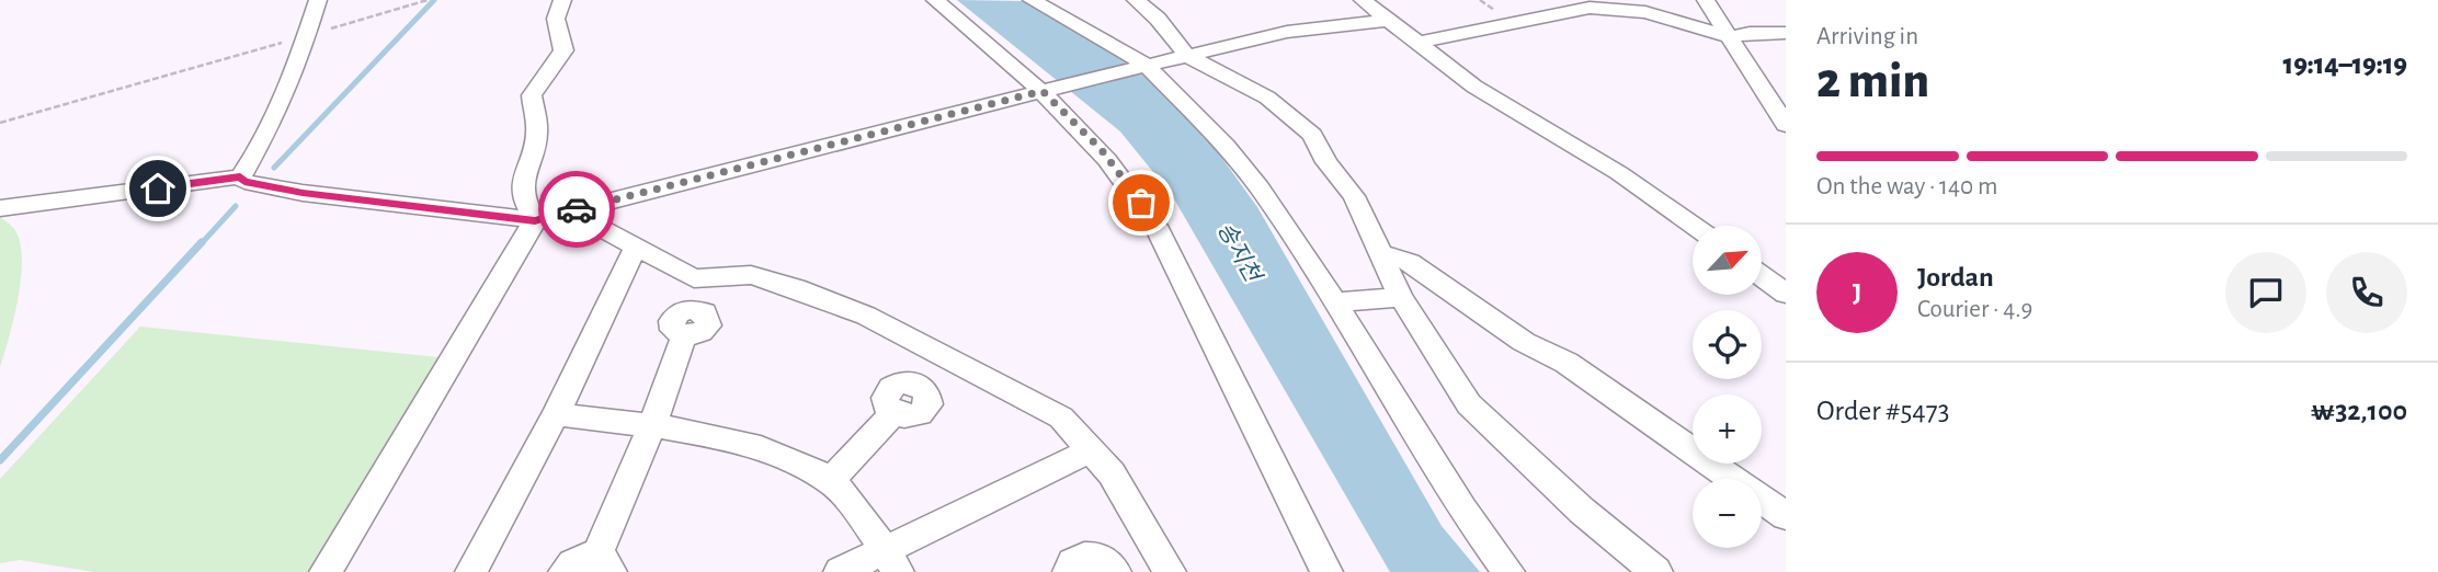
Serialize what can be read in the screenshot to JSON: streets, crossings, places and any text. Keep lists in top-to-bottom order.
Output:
{
  "water": ["송지천"],
  "north": "top right",
  "page": {
    "heading": ["2 min", "Arriving in", "19:14–19:19"],
    "panel": [
      "Jordan",
      "Courier · 4.9",
      "Order #5473",
      "₩32,100"
    ],
    "bar": "On the way · 140 m",
    "map_buttons": ["+", "−"],
    "round": "J"
  }
}
